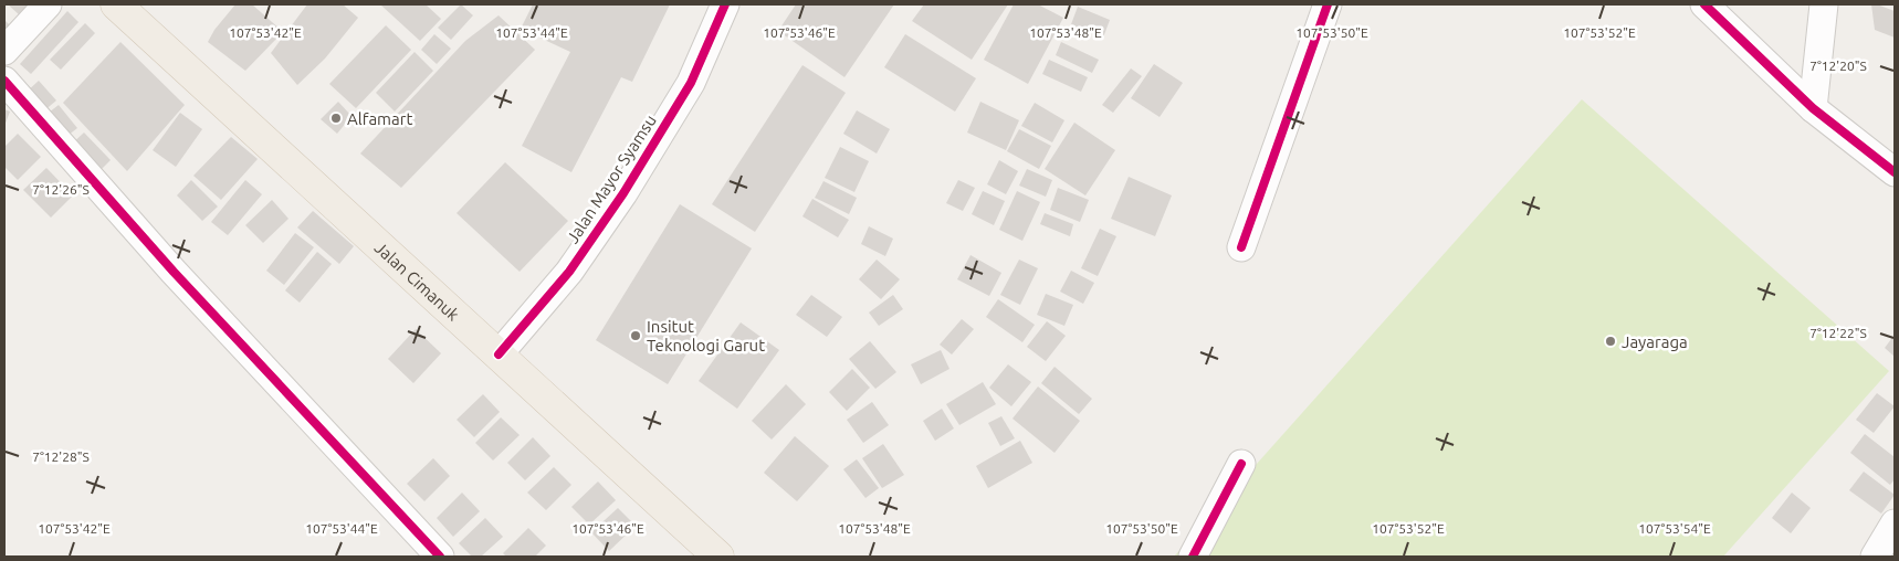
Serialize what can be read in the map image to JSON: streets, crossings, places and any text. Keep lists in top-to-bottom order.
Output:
{
  "streets": {
    "main road": ["Jalan Cimanuk"],
    "street": ["Jalan Mayor Syamsu"]
  },
  "crossings": [
    ["Jalan Mayor Syamsu", "Jalan Cimanuk"]
  ],
  "places": ["Alfamart", "Insitut Teknologi Garut", "Jayaraga"],
  "coordinates": [
    "107°53'44\"E",
    "107°53'46\"E",
    "107°53'42\"E",
    "107°53'48\"E",
    "107°53'50\"E",
    "107°53'52\"E",
    "7°12'20\"S",
    "7°12'26\"S",
    "7°12'22\"S",
    "7°12'28\"S",
    "107°53'54\"E"
  ]
}
